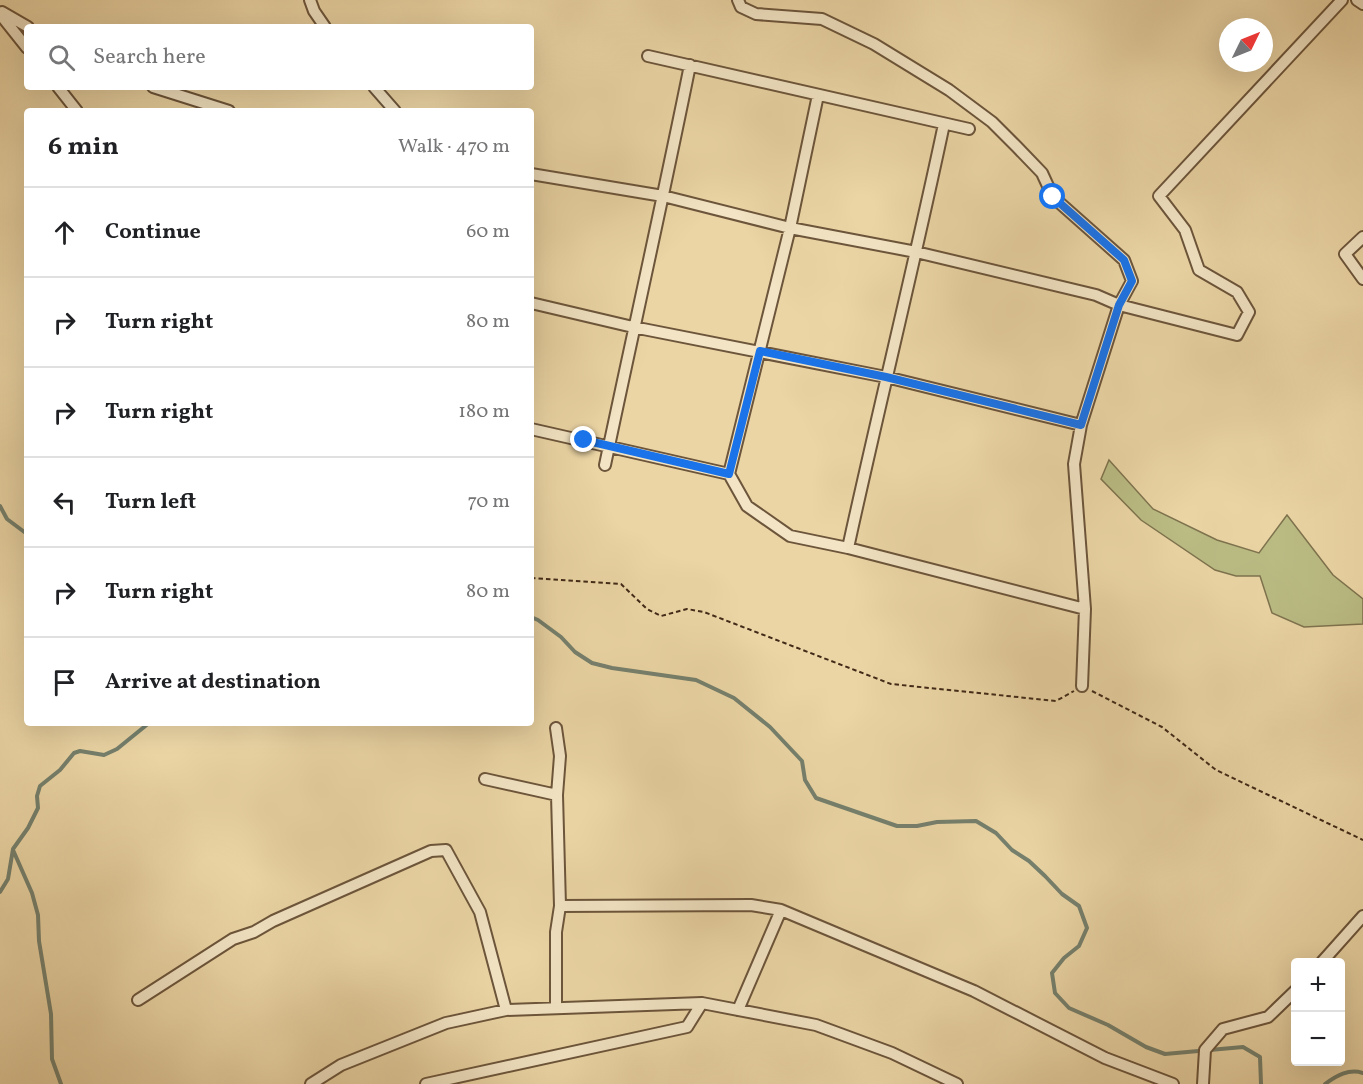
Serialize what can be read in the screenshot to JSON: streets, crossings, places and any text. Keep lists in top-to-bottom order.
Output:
{
  "north": "top right",
  "page": {
    "search": "Search here",
    "heading": ["6 min", "Walk · 470 m"],
    "list": [
      ["Continue", "60 m"],
      ["Turn right", "80 m"],
      ["Turn right", "180 m"],
      ["Turn left", "70 m"],
      ["Turn right", "80 m"],
      "Arrive at destination"
    ],
    "map_buttons": ["+", "−"]
  }
}
